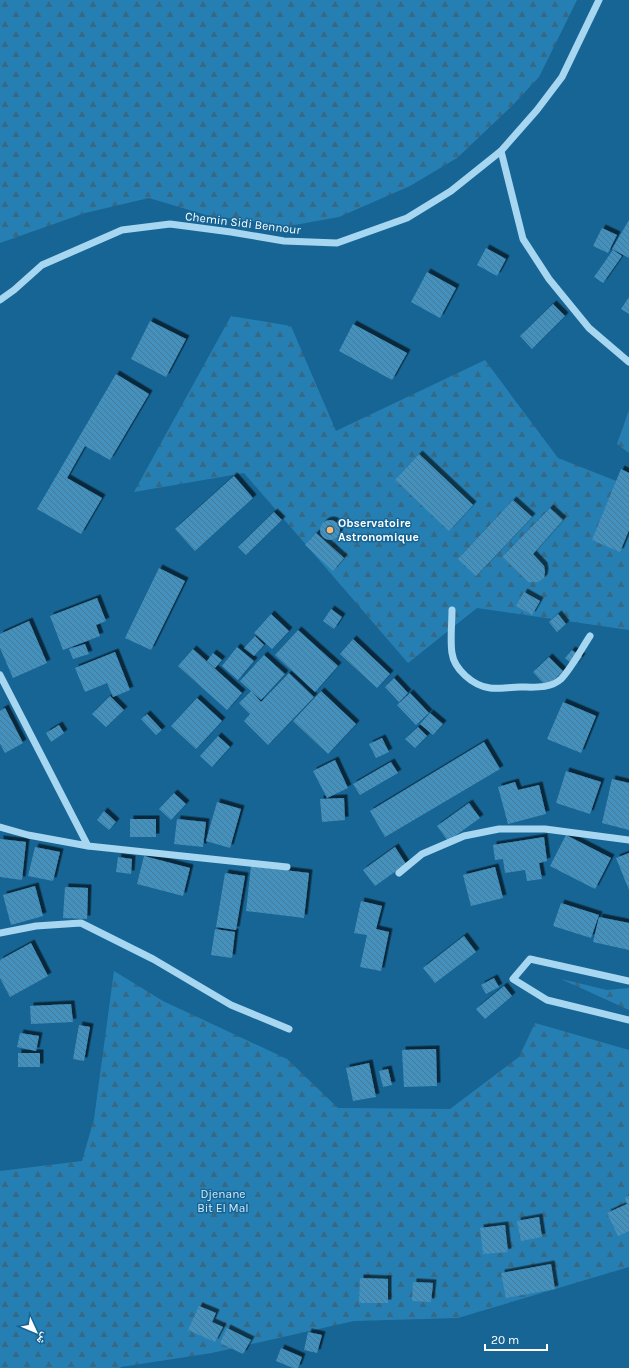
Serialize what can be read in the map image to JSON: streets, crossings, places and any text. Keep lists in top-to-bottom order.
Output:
{
  "streets": {
    "street": ["Chemin Sidi Bennour"]
  },
  "parks": ["Djenane Bit El Mal"],
  "places": ["Observatoire Astronomique"],
  "scale_bar": "20 m",
  "north": "bottom right"
}
